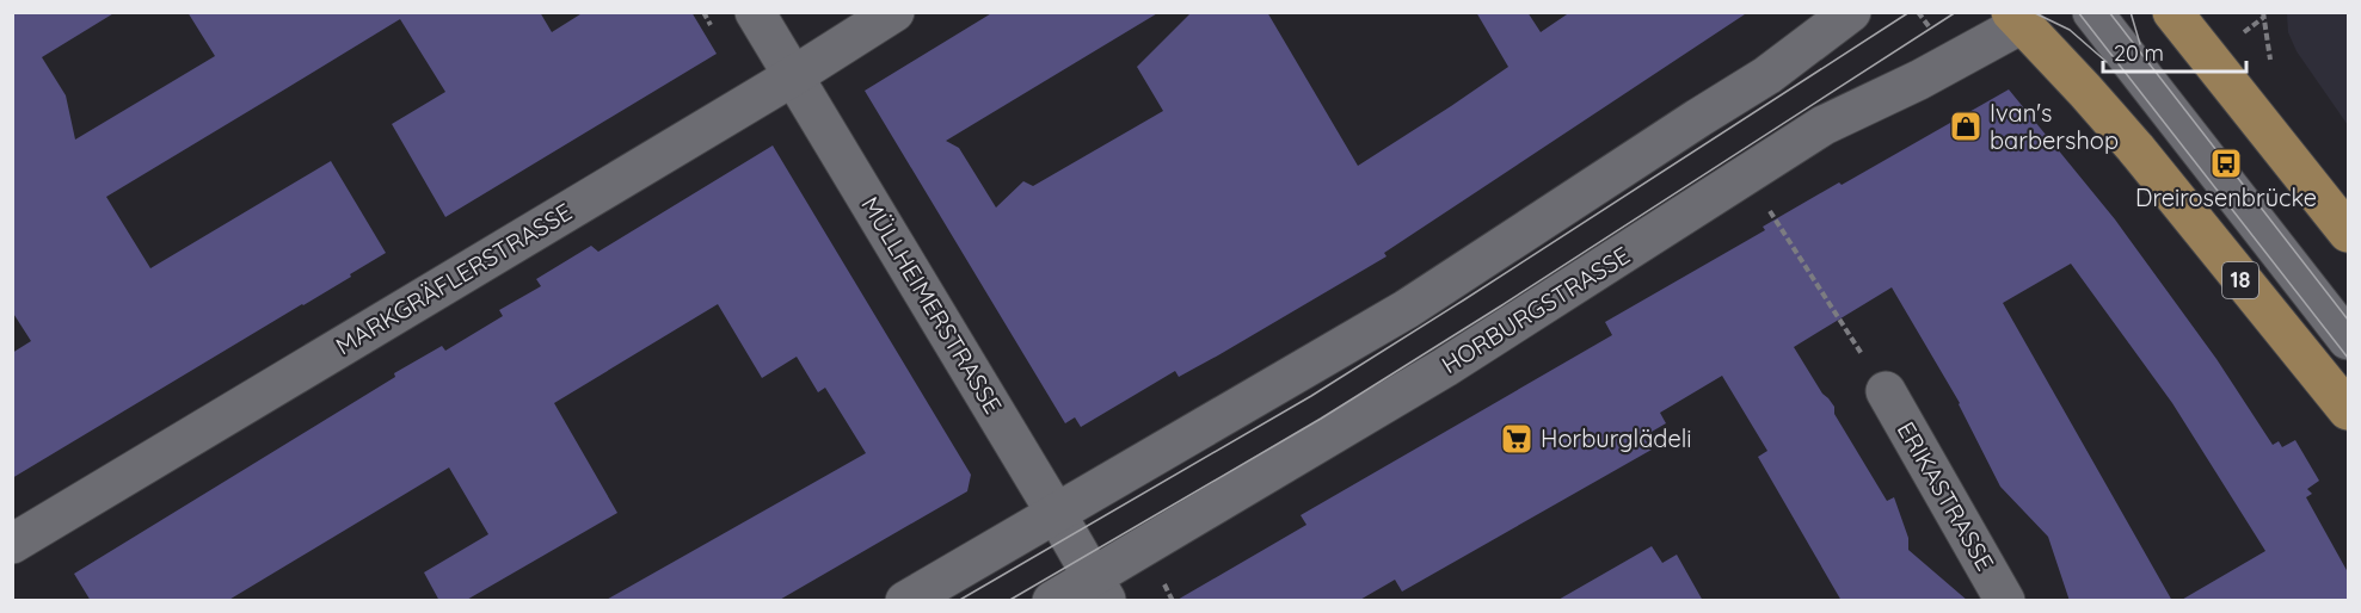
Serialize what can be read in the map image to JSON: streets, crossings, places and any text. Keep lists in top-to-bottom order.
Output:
{
  "streets": {
    "main road": ["18"],
    "street": [
      "MARKGRÄFLERSTRASSE",
      "MÜLLHEIMERSTRASSE",
      "HORBURGSTRASSE",
      "ERIKASTRASSE"
    ]
  },
  "crossings": [
    ["MARKGRÄFLERSTRASSE", "MÜLLHEIMERSTRASSE"],
    ["18", "HORBURGSTRASSE"],
    ["MÜLLHEIMERSTRASSE", "HORBURGSTRASSE"]
  ],
  "places": {
    "shop": ["Ivan's barbershop"],
    "bus stop": ["Dreirosenbrücke"],
    "supermarket": ["Horburglädeli"]
  },
  "scale_bar": "20 m"
}
